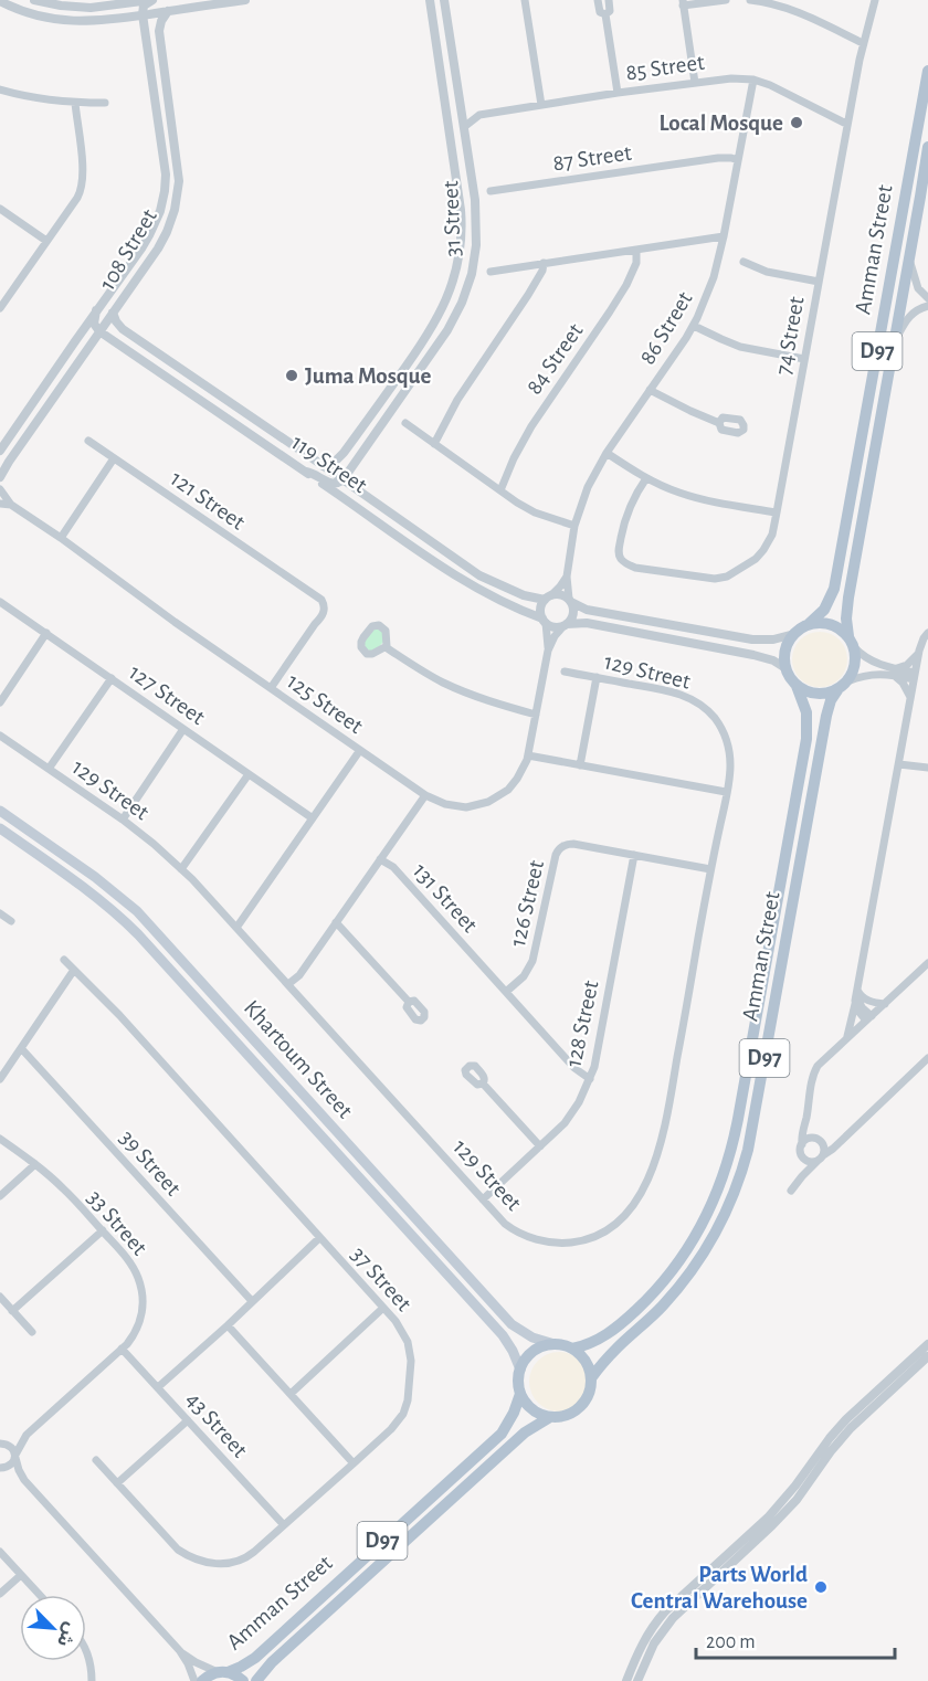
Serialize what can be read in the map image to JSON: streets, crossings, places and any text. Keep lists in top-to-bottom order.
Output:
{
  "streets": {
    "main road": ["Amman Street", "D97", "Khartoum Street"],
    "street": [
      "85 Street",
      "87 Street",
      "31 Street",
      "108 Street",
      "86 Street",
      "74 Street",
      "84 Street",
      "119 Street",
      "121 Street",
      "129 Street",
      "127 Street",
      "125 Street",
      "131 Street",
      "126 Street",
      "128 Street",
      "39 Street",
      "33 Street",
      "37 Street",
      "43 Street"
    ]
  },
  "crossings": [
    ["85 Street", "31 Street"],
    ["85 Street", "86 Street"],
    ["85 Street", "74 Street"],
    ["87 Street", "86 Street"],
    ["31 Street", "119 Street"],
    ["108 Street", "119 Street"],
    ["Amman Street", "Khartoum Street"],
    ["86 Street", "119 Street"],
    ["86 Street", "125 Street"],
    ["119 Street", "125 Street"],
    ["121 Street", "125 Street"],
    ["129 Street", "126 Street"],
    ["129 Street", "128 Street"],
    ["131 Street", "126 Street"],
    ["131 Street", "128 Street"],
    ["126 Street", "128 Street"],
    ["33 Street", "43 Street"],
    ["37 Street", "43 Street"]
  ],
  "places": ["Local Mosque", "Juma Mosque", "Parts World Central Warehouse"],
  "scale_bar": "200 m",
  "north": "bottom right"
}
